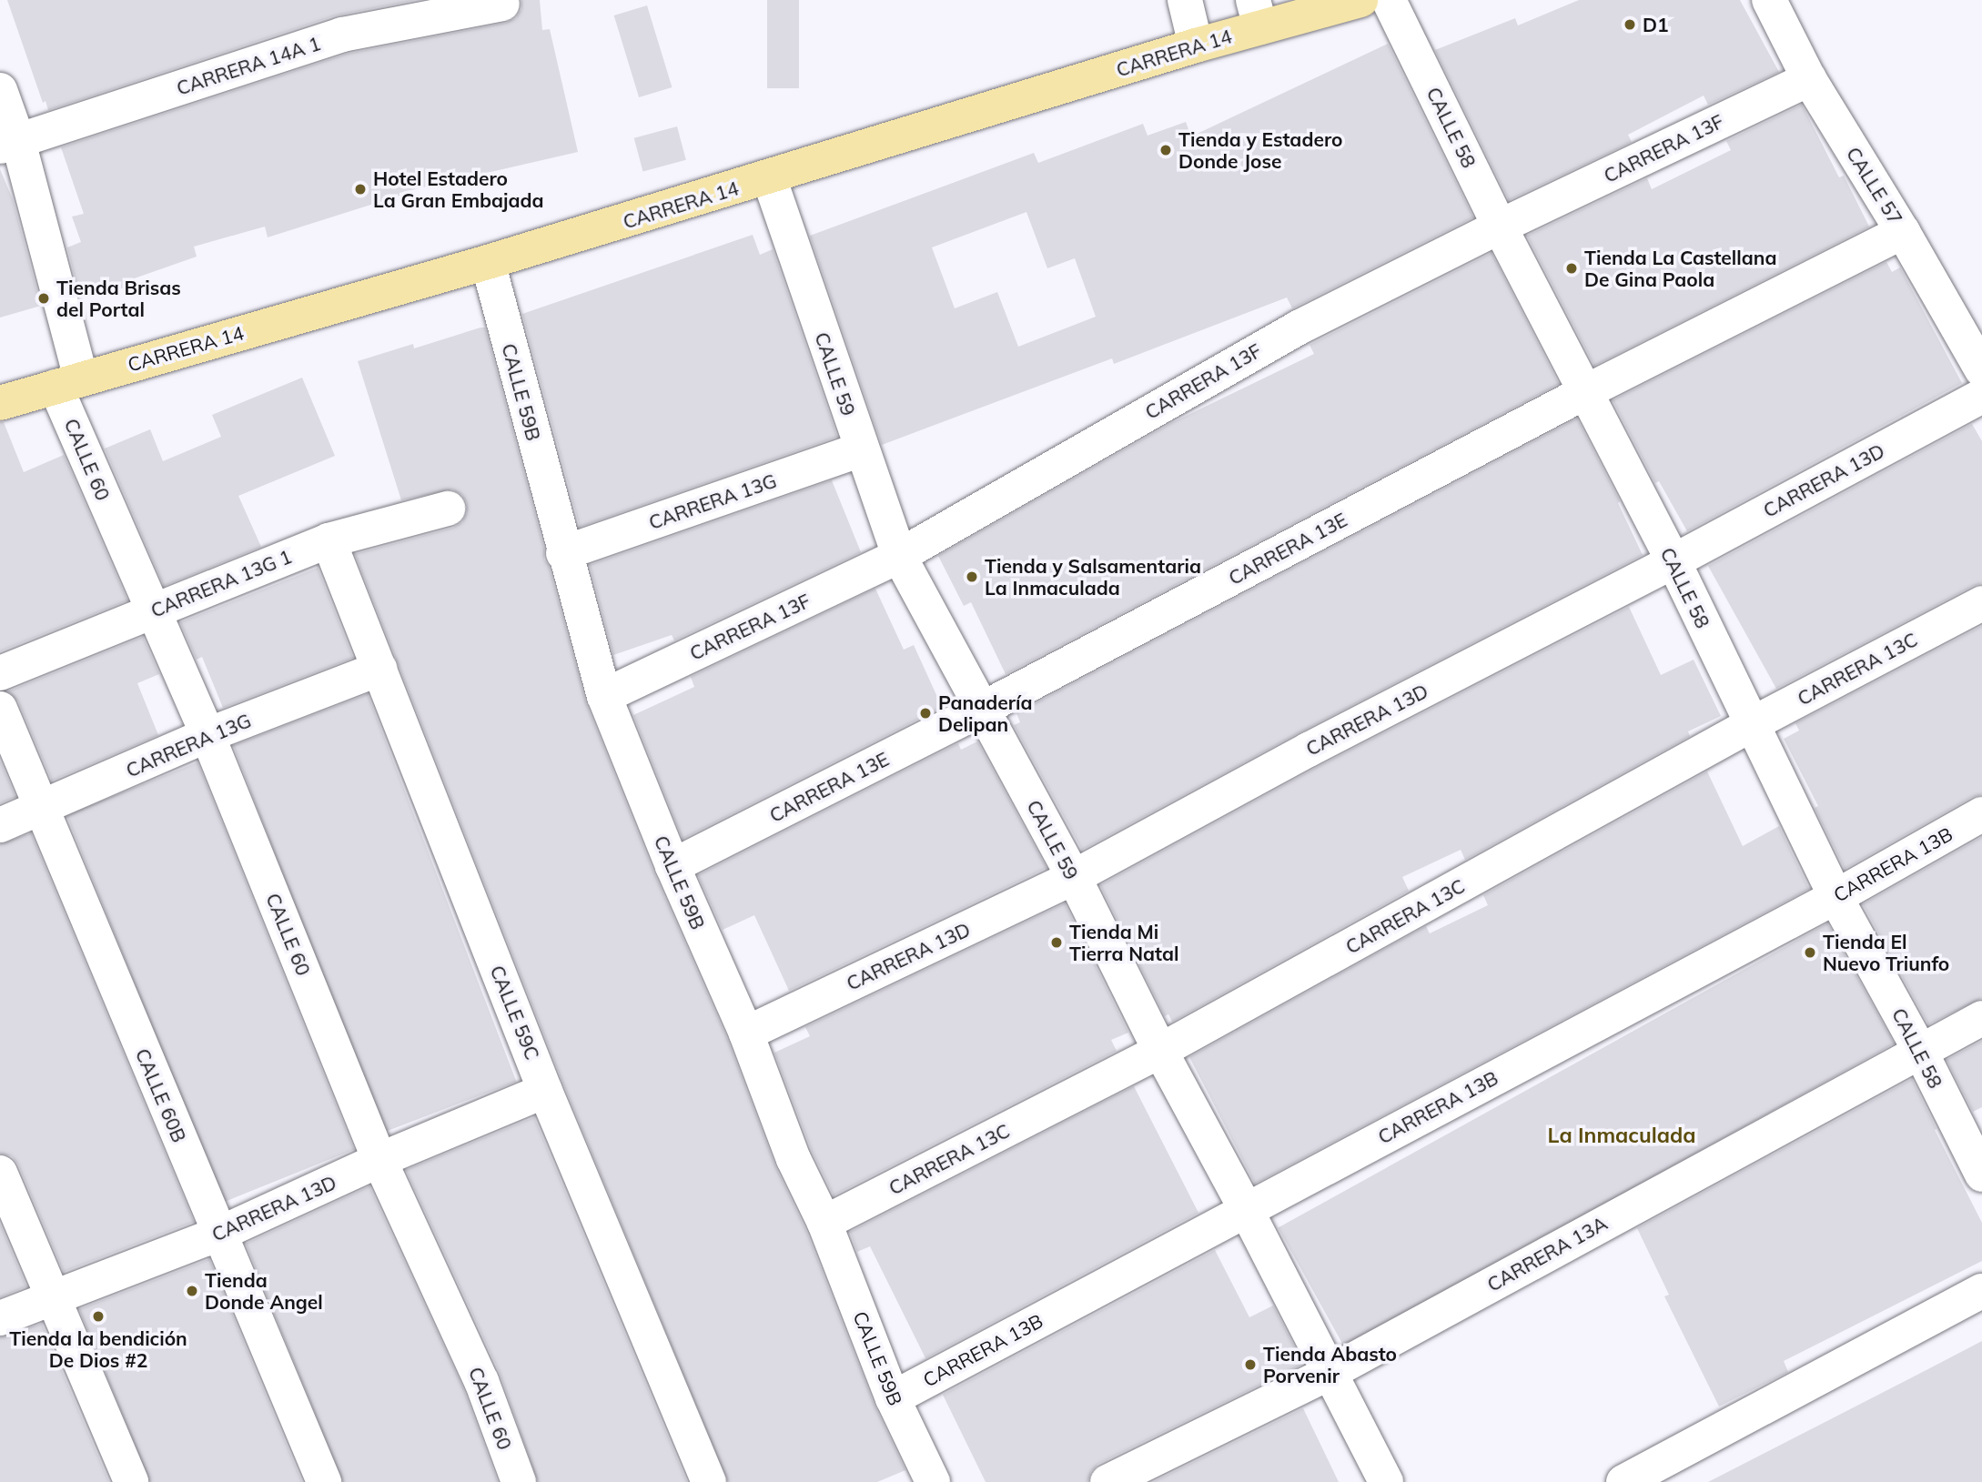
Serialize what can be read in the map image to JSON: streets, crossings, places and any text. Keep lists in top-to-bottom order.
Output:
{
  "streets": {
    "main road": ["CARRERA 14"],
    "street": [
      "CARRERA 14A 1",
      "CALLE 58",
      "CARRERA 13F",
      "CALLE 57",
      "CALLE 59",
      "CALLE 59B",
      "CALLE 60",
      "CARRERA 13D",
      "CARRERA 13G",
      "CARRERA 13E",
      "CARRERA 13G 1",
      "CARRERA 13C",
      "CARRERA 13B",
      "CALLE 59C",
      "CALLE 60B",
      "CARRERA 13A"
    ]
  },
  "crossings": [
    ["CARRERA 14", "CALLE 59"],
    ["CARRERA 14", "CALLE 59B"],
    ["CARRERA 14", "CALLE 60"],
    ["CARRERA 14A 1", "CALLE 60"],
    ["CALLE 58", "CARRERA 13F"],
    ["CALLE 58", "CARRERA 13D"],
    ["CALLE 58", "CARRERA 13E"],
    ["CALLE 58", "CARRERA 13C"],
    ["CALLE 58", "CARRERA 13B"],
    ["CALLE 58", "CARRERA 13A"],
    ["CARRERA 13F", "CALLE 57"],
    ["CARRERA 13F", "CALLE 59"],
    ["CARRERA 13F", "CALLE 59B"],
    ["CALLE 57", "CARRERA 13E"],
    ["CALLE 59", "CARRERA 13D"],
    ["CALLE 59", "CARRERA 13G"],
    ["CALLE 59", "CARRERA 13E"],
    ["CALLE 59", "CARRERA 13C"],
    ["CALLE 59", "CARRERA 13B"],
    ["CALLE 59", "CARRERA 13A"],
    ["CALLE 59B", "CARRERA 13D"],
    ["CALLE 59B", "CARRERA 13G"],
    ["CALLE 59B", "CARRERA 13E"],
    ["CALLE 59B", "CARRERA 13C"],
    ["CALLE 59B", "CARRERA 13B"],
    ["CALLE 60", "CARRERA 13D"],
    ["CALLE 60", "CARRERA 13G"],
    ["CALLE 60", "CARRERA 13G 1"],
    ["CARRERA 13D", "CALLE 59C"],
    ["CARRERA 13D", "CALLE 60B"],
    ["CARRERA 13G", "CALLE 59C"],
    ["CARRERA 13G", "CALLE 60B"],
    ["CARRERA 13G 1", "CALLE 59C"]
  ],
  "districts": ["La Inmaculada"],
  "places": [
    "D1",
    "Tienda y Estadero Donde Jose",
    "Hotel Estadero La Gran Embajada",
    "Tienda La Castellana De Gina Paola",
    "Tienda Brisas del Portal",
    "Tienda y Salsamentaria La Inmaculada",
    "Panadería Delipan",
    "Tienda Mi Tierra Natal",
    "Tienda El Nuevo Triunfo",
    "Tienda Donde Angel",
    "Tienda la bendición De Dios #2",
    "Tienda Abasto Porvenir"
  ]
}
